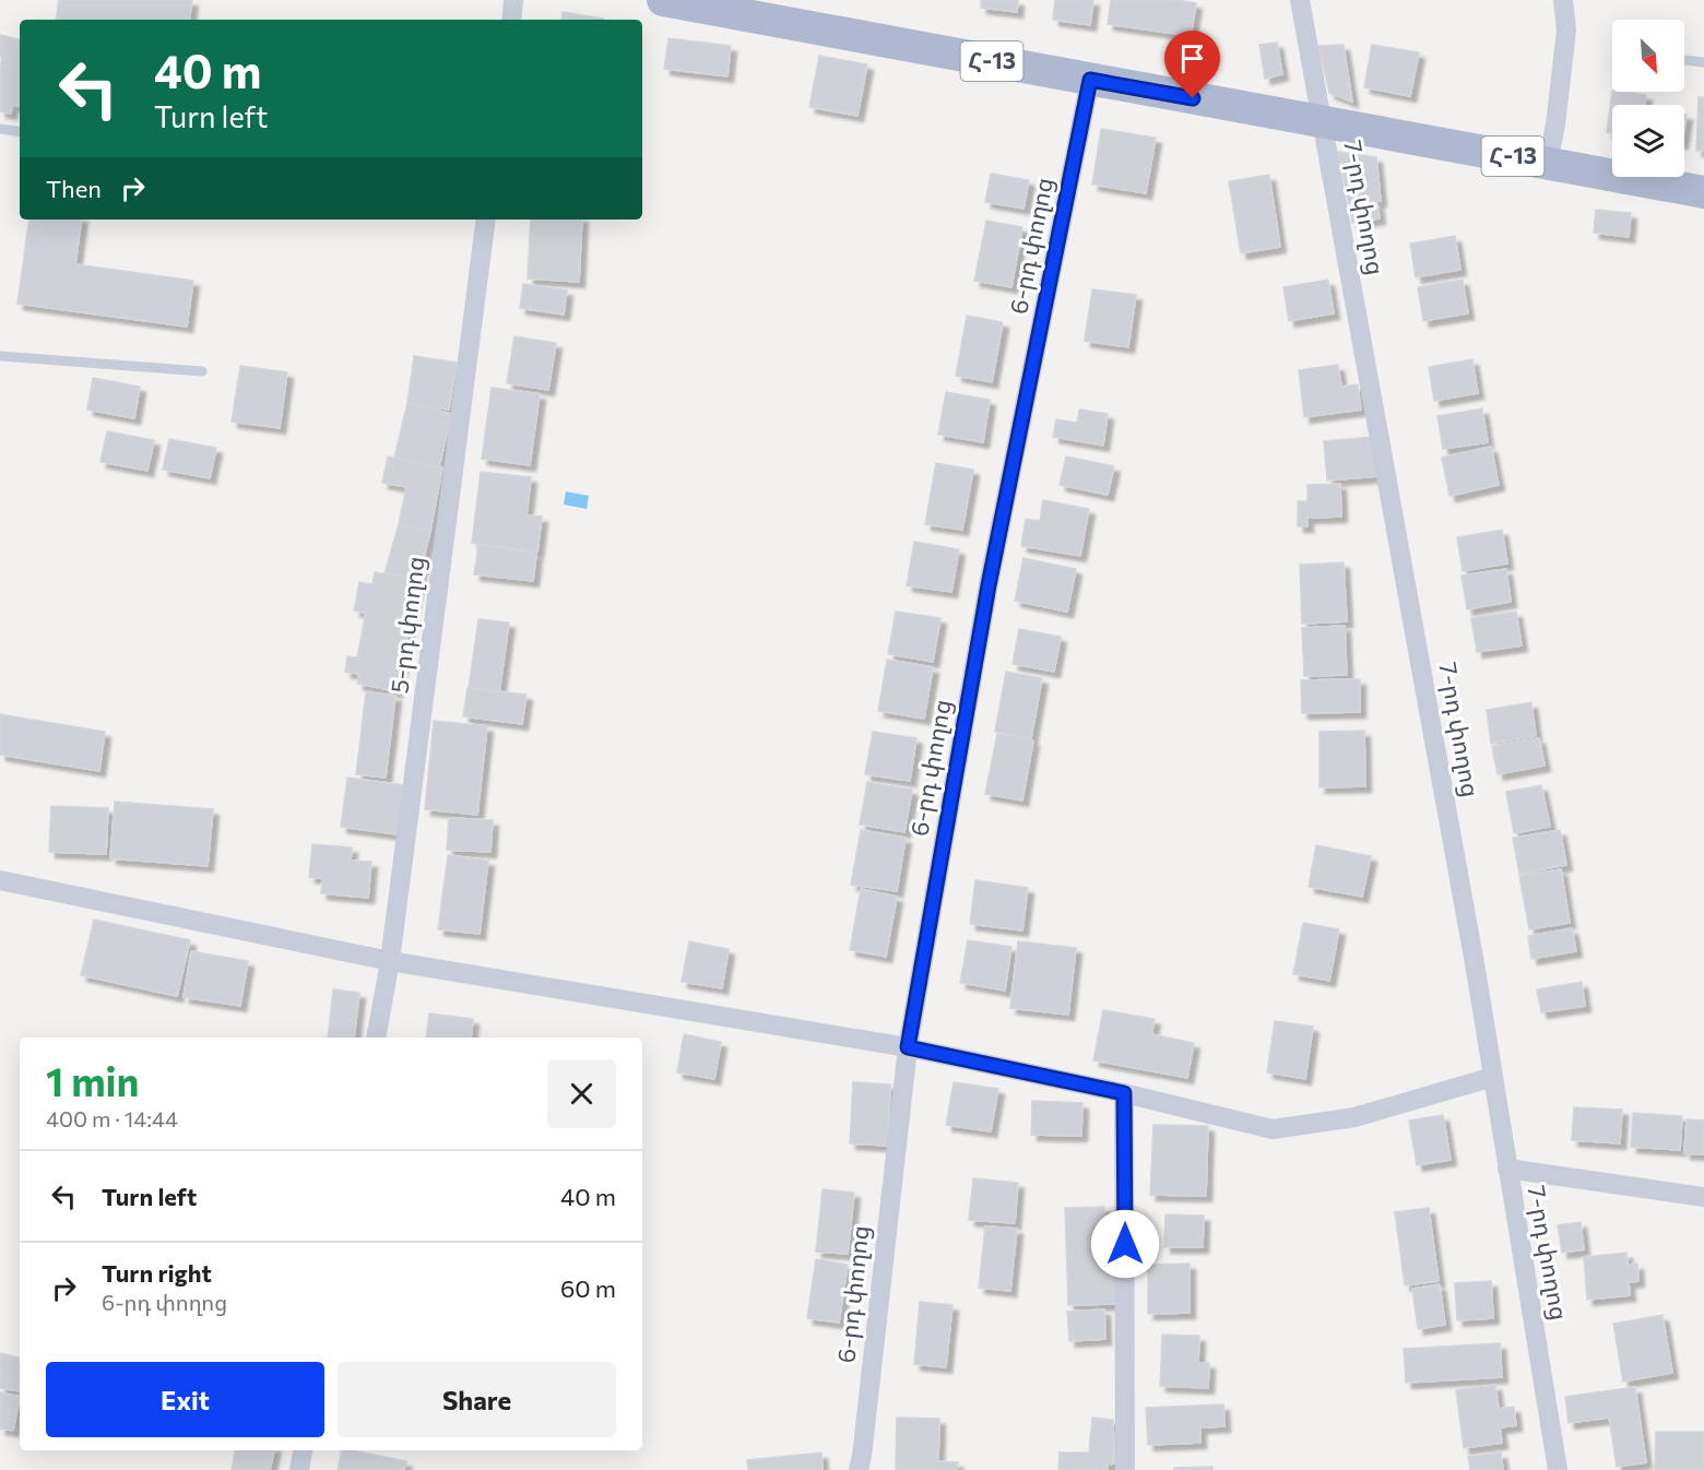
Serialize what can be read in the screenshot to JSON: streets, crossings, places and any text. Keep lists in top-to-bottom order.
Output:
{
  "streets": {
    "main road": ["Հ-13"],
    "street": ["7-րդ փողոց", "6-րդ փողոց", "5-րդ փողոց"]
  },
  "crossings": [
    ["Հ-13", "7-րդ փողոց"],
    ["Հ-13", "6-րդ փողոց"]
  ],
  "north": "bottom right",
  "page": {
    "turn": ["40 m", "Turn left"],
    "then": "Then",
    "heading": ["1 min", "400 m · 14:44"],
    "list": [
      {
        "name": "Turn left",
        "value": "40 m"
      },
      {
        "name": "Turn right",
        "note": "6-րդ փողոց",
        "value": "60 m"
      }
    ],
    "buttons": ["Exit", "Share"]
  }
}
